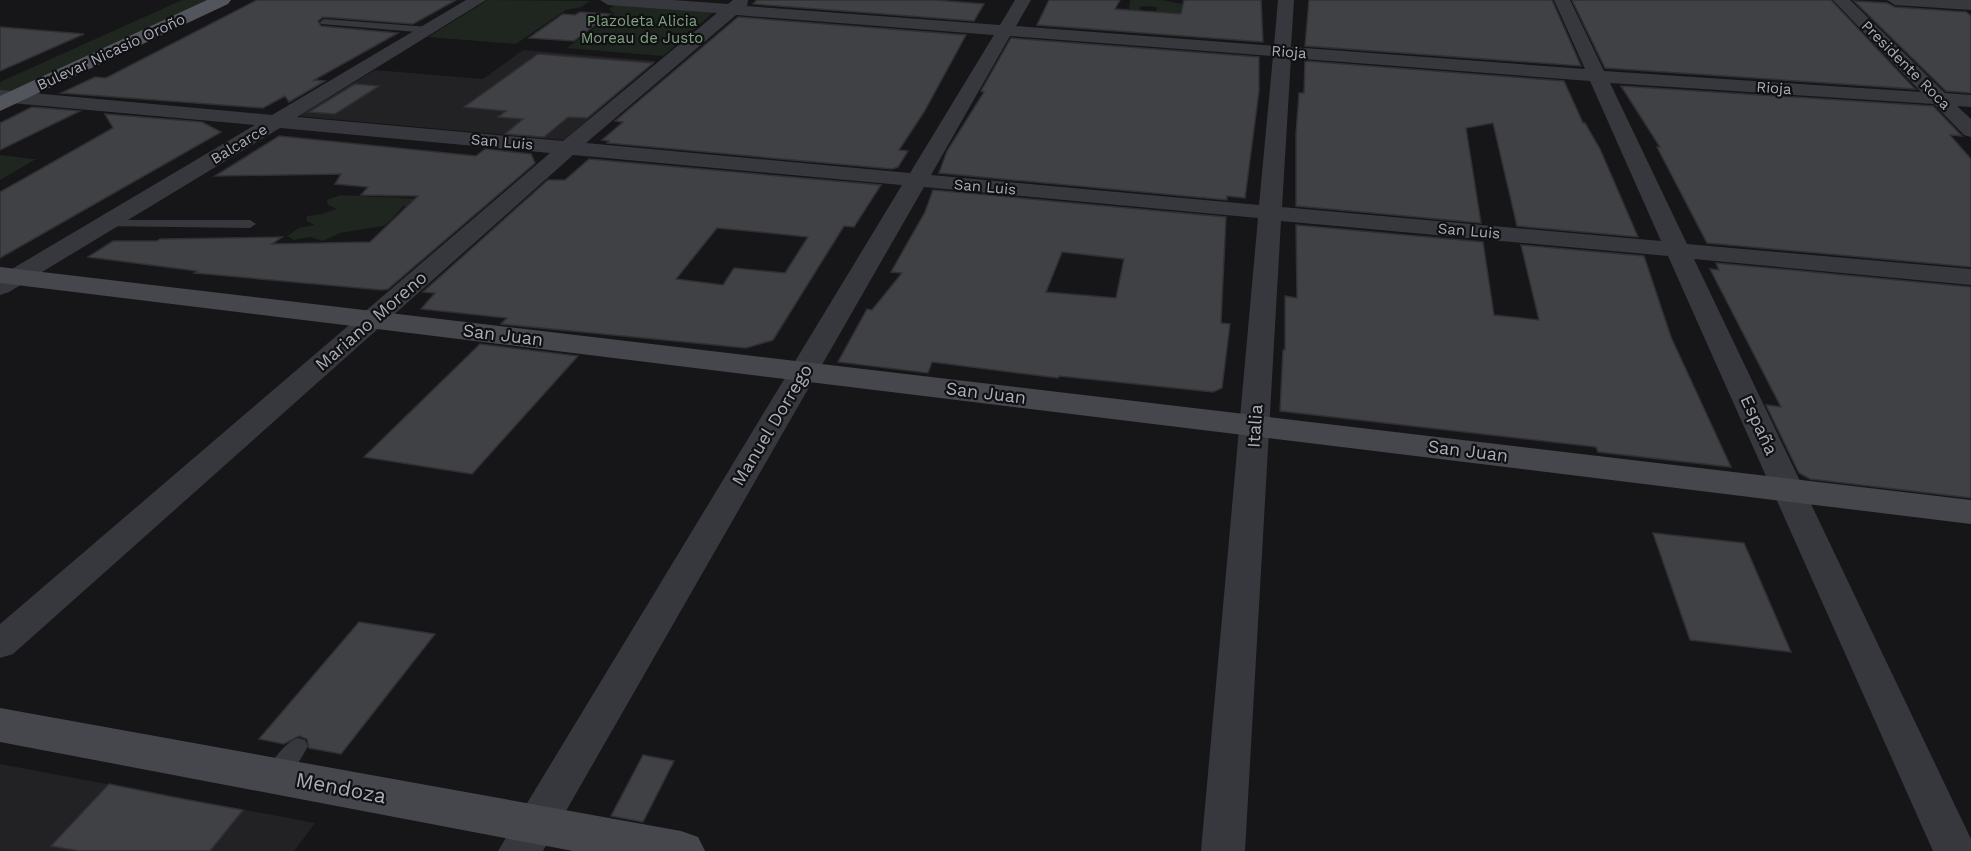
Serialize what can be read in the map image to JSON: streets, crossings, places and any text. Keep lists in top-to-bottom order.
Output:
{
  "streets": {
    "main road": ["Bulevar Nicasio Oroño", "San Juan", "Mendoza"],
    "street": [
      "Rioja",
      "Presidente Roca",
      "San Luis",
      "Balcarce",
      "Mariano Moreno",
      "Manuel Dorrego",
      "España",
      "Italia"
    ]
  },
  "crossings": [
    ["Bulevar Nicasio Oroño", "San Luis"],
    ["Rioja", "Presidente Roca"],
    ["Rioja", "Mariano Moreno"],
    ["Rioja", "Manuel Dorrego"],
    ["Rioja", "España"],
    ["Rioja", "Italia"],
    ["San Luis", "Balcarce"],
    ["San Luis", "Mariano Moreno"],
    ["San Luis", "Manuel Dorrego"],
    ["San Luis", "España"],
    ["San Luis", "Italia"],
    ["Balcarce", "San Juan"],
    ["Mariano Moreno", "San Juan"],
    ["San Juan", "Manuel Dorrego"],
    ["San Juan", "España"],
    ["San Juan", "Italia"],
    ["Manuel Dorrego", "Mendoza"]
  ],
  "parks": ["Plazoleta Alicia Moreau de Justo"]
}
